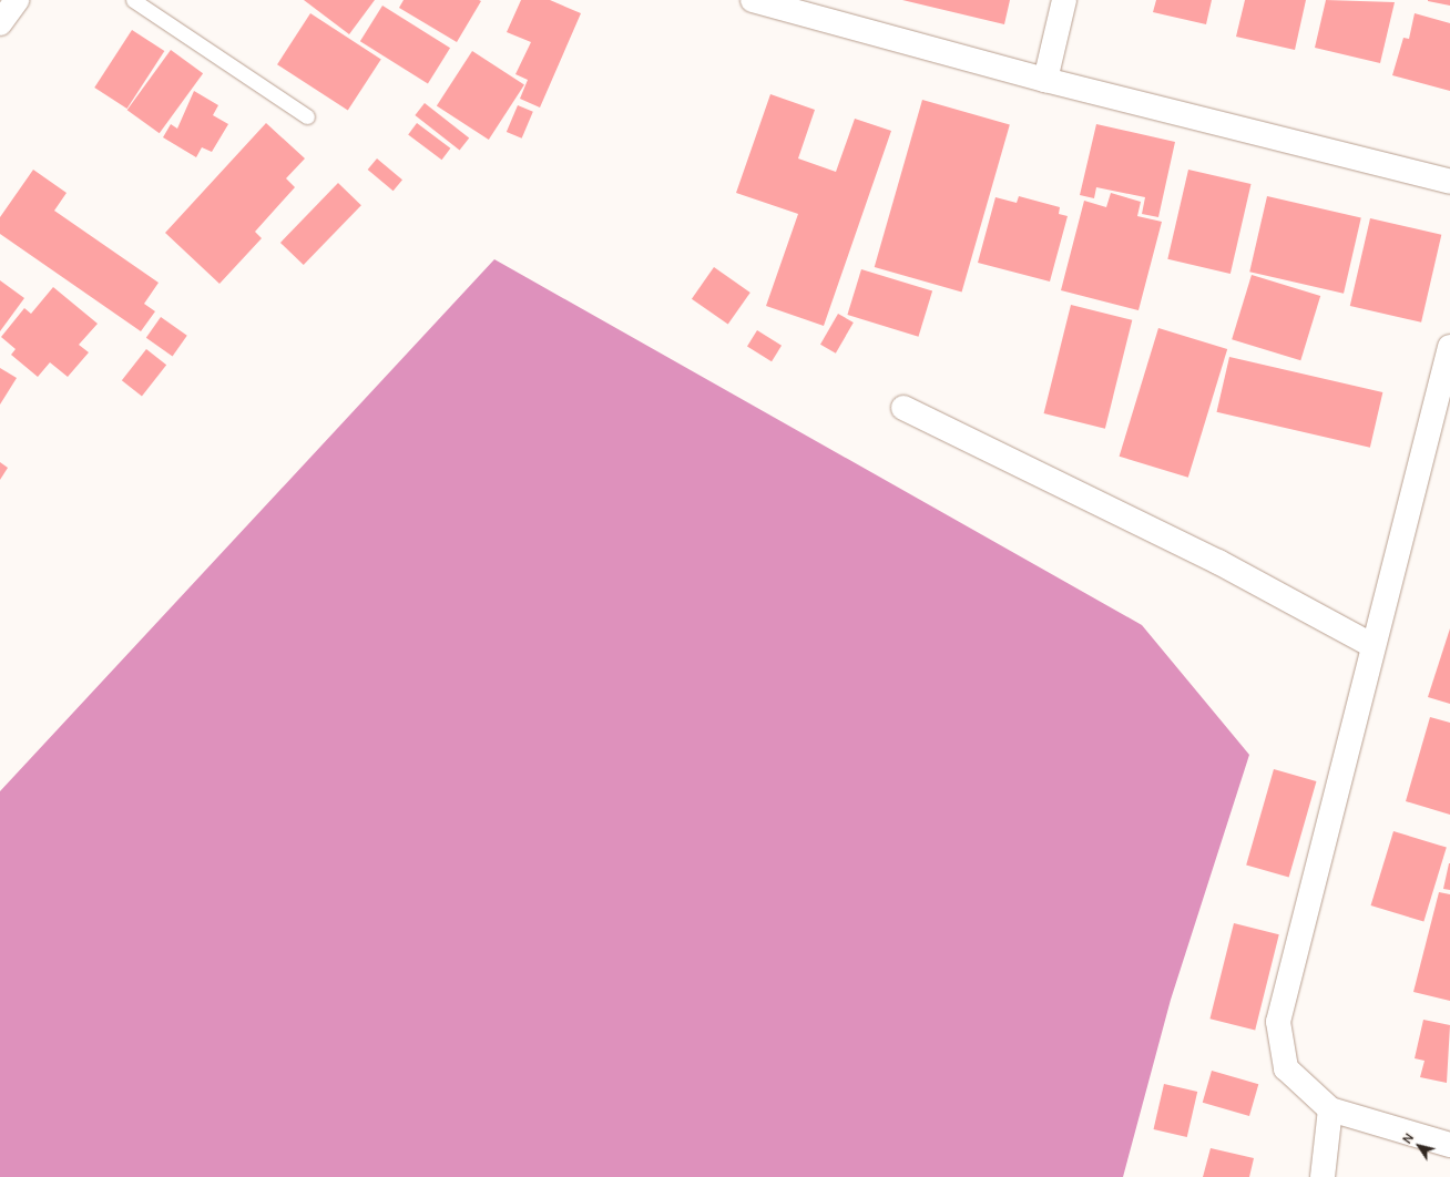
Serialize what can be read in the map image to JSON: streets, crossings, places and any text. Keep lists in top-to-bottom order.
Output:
{
  "north": "top left"
}
